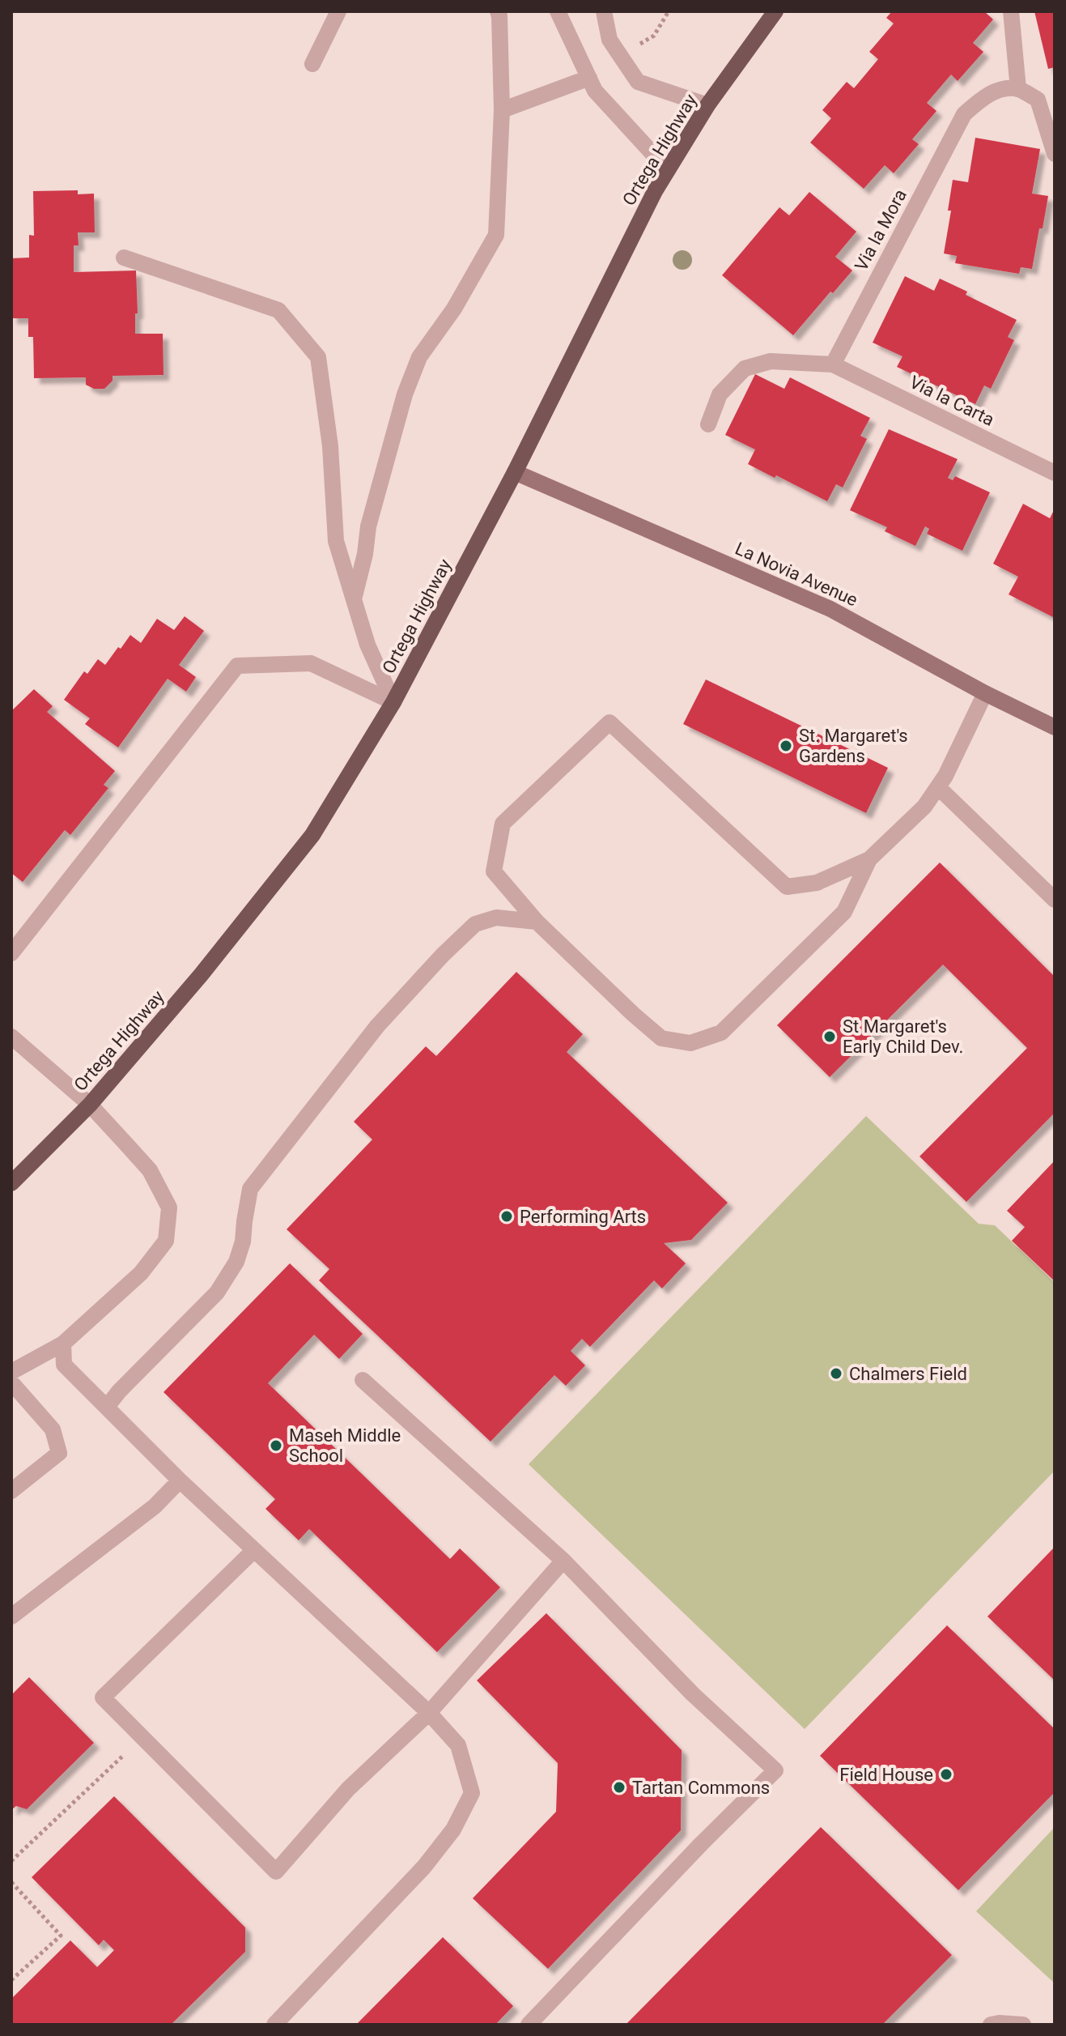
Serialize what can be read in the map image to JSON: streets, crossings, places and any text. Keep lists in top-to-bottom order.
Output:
{
  "streets": {
    "main road": ["Ortega Highway", "La Novia Avenue"],
    "street": ["Via la Mora", "Via la Carta"]
  },
  "crossings": [
    ["Ortega Highway", "La Novia Avenue"],
    ["Via la Mora", "Via la Carta"]
  ],
  "places": [
    "St. Margaret's Gardens",
    "St Margaret's Early Child Dev.",
    "Performing Arts",
    "Chalmers Field",
    "Maseh Middle School",
    "Field House",
    "Tartan Commons"
  ]
}
